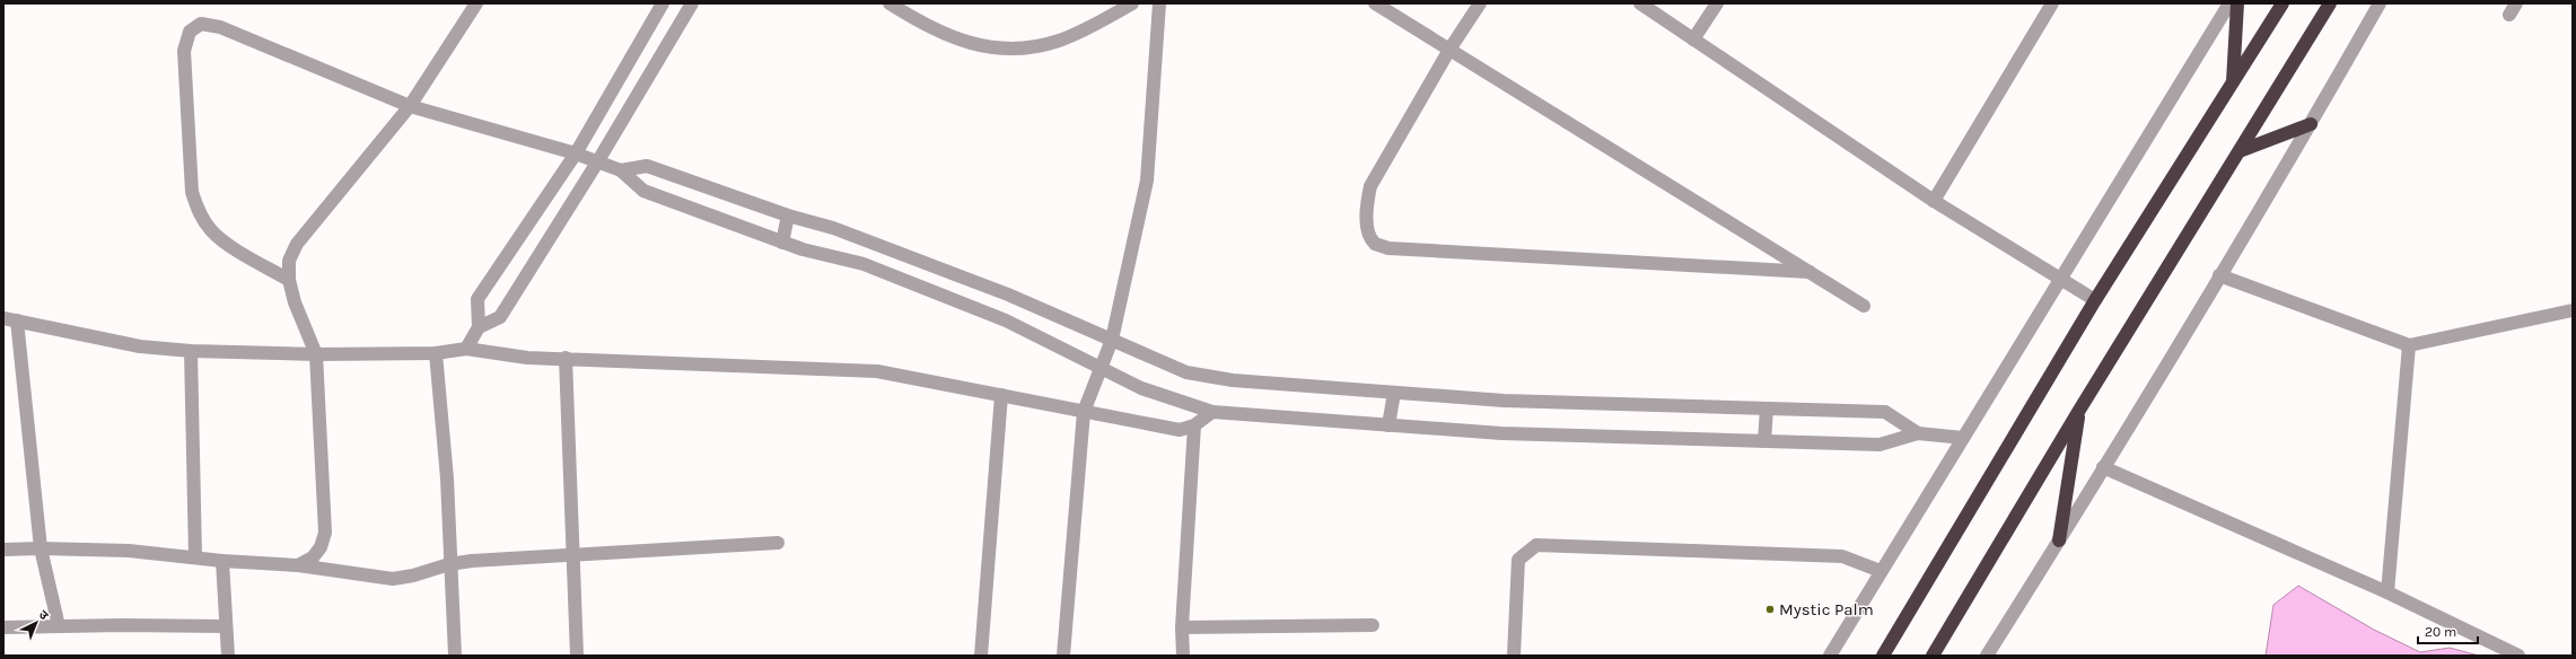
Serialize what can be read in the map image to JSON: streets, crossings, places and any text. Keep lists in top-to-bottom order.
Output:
{
  "places": ["Mystic Palm"],
  "scale_bar": "20 m",
  "north": "top right"
}
